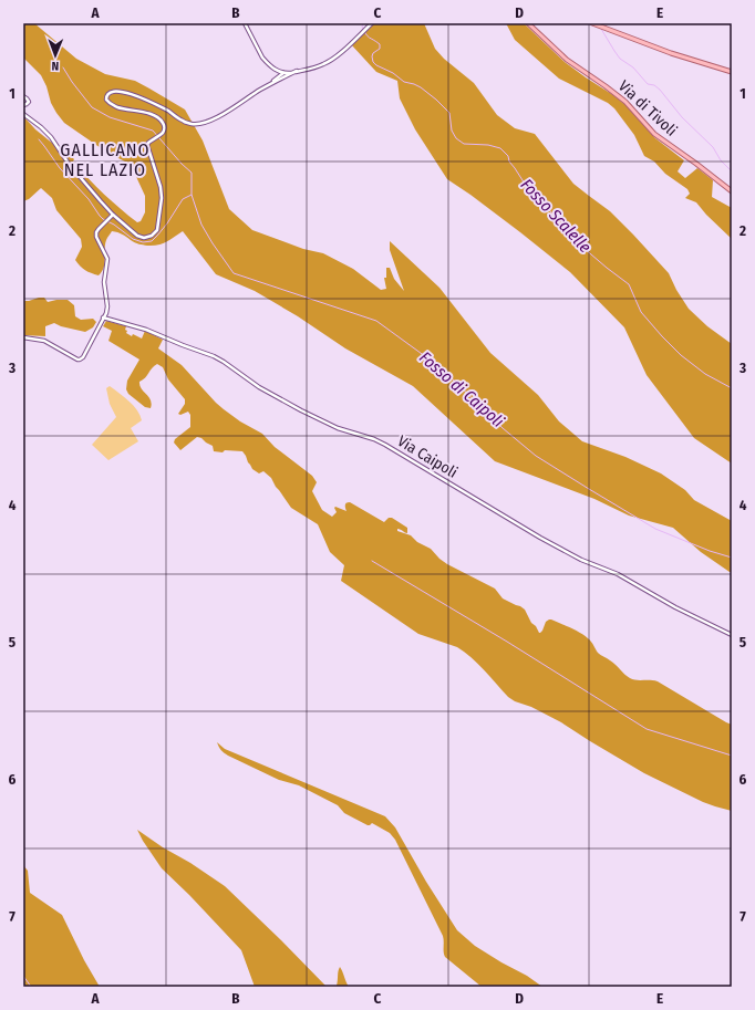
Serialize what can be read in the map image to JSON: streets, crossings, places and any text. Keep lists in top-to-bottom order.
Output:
{
  "streets": {
    "main road": ["Via di Tivoli"],
    "street": ["Via Caipoli"]
  },
  "districts": ["GALLICANO NEL LAZIO"],
  "water": ["Fosso Scalelle", "Fosso di Caipoli"],
  "north": "bottom",
  "grid": {
    "columns": [
      "A",
      "B",
      "C",
      "D",
      "E"
    ],
    "rows": [
      "1",
      "2",
      "3",
      "4",
      "5",
      "6",
      "7"
    ]
  }
}
